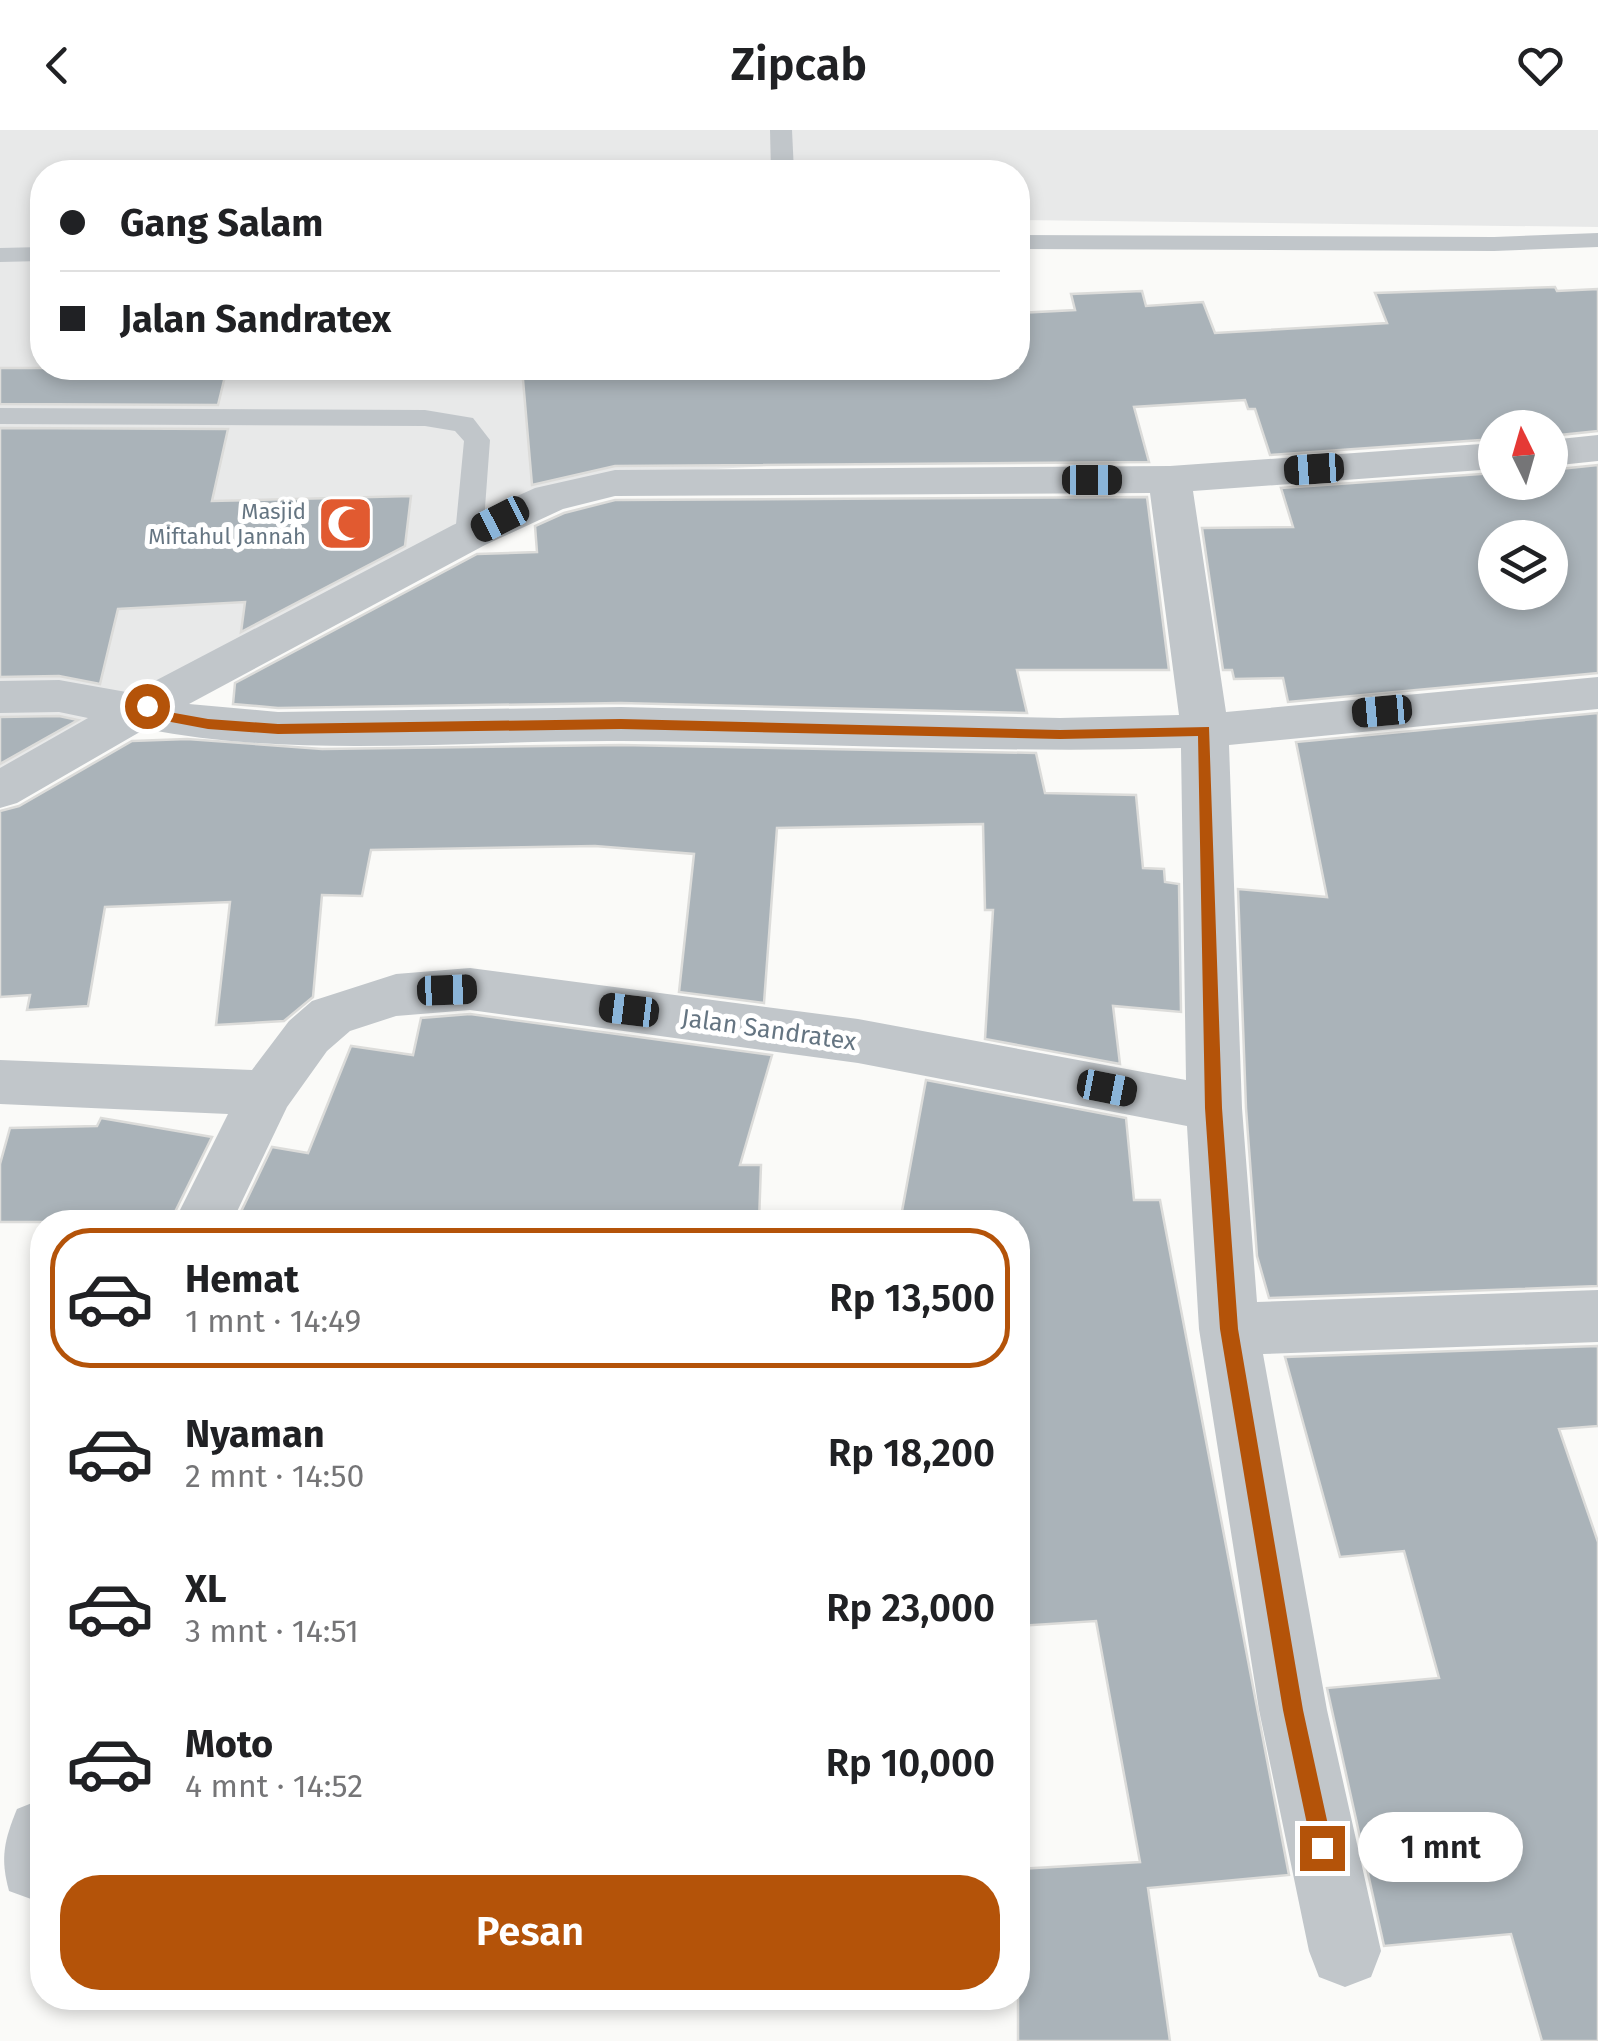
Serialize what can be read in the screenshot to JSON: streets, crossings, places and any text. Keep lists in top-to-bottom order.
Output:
{
  "streets": {
    "street": ["Jalan Sandratex"]
  },
  "places": {
    "mosque": ["Masjid Miftahul Jannah"]
  },
  "north": "top",
  "page": {
    "header": "Zipcab",
    "banner": ["Gang Salam", "Jalan Sandratex"],
    "list": [
      {
        "name": "Hemat",
        "note": "1 mnt · 14:49",
        "value": "Rp 13,500"
      },
      {
        "name": "Nyaman",
        "note": "2 mnt · 14:50",
        "value": "Rp 18,200"
      },
      {
        "name": "XL",
        "note": "3 mnt · 14:51",
        "value": "Rp 23,000"
      },
      {
        "name": "Moto",
        "note": "4 mnt · 14:52",
        "value": "Rp 10,000"
      }
    ],
    "bubble": "1 mnt",
    "buttons": "Pesan"
  }
}
